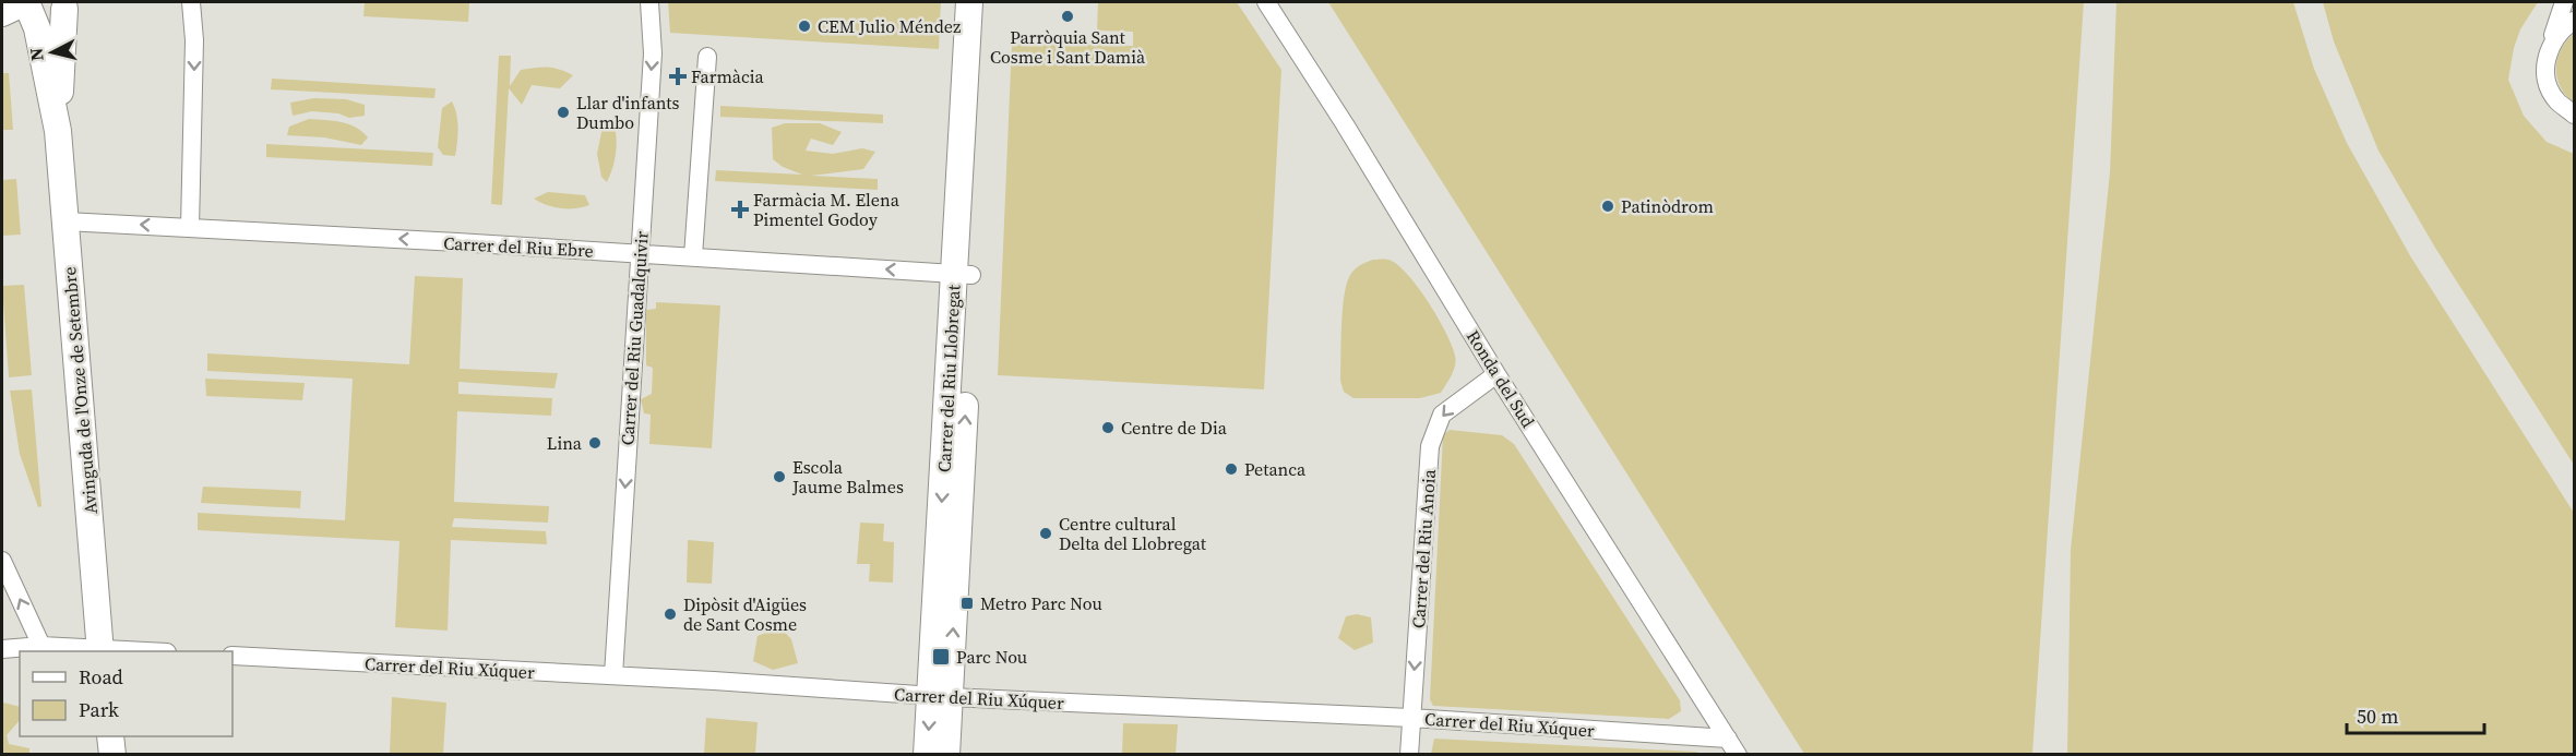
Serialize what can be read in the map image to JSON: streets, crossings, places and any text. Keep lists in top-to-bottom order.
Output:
{
  "streets": {
    "street": [
      "Carrer del Riu Ebre",
      "Carrer del Riu Guadalquivir",
      "Carrer del Riu Llobregat",
      "Ronda del Sud",
      "Avinguda de l'Onze de Setembre",
      "Carrer del Riu Anoia",
      "Carrer del Riu Xúquer"
    ]
  },
  "crossings": [
    ["Carrer del Riu Ebre", "Carrer del Riu Guadalquivir"],
    ["Carrer del Riu Ebre", "Carrer del Riu Llobregat"],
    ["Carrer del Riu Ebre", "Avinguda de l'Onze de Setembre"],
    ["Carrer del Riu Guadalquivir", "Carrer del Riu Xúquer"],
    ["Carrer del Riu Llobregat", "Carrer del Riu Xúquer"],
    ["Ronda del Sud", "Carrer del Riu Anoia"],
    ["Ronda del Sud", "Carrer del Riu Xúquer"],
    ["Carrer del Riu Anoia", "Carrer del Riu Xúquer"]
  ],
  "one_way": ["Carrer del Riu Ebre", "Carrer del Riu Guadalquivir", "Carrer del Riu Anoia"],
  "places": {
    "other": [
      "Parròquia Sant Cosme i Sant Damià",
      "CEM Julio Méndez",
      "Llar d'infants Dumbo",
      "Patinòdrom",
      "Centre de Dia",
      "Lina",
      "Petanca",
      "Escola Jaume Balmes",
      "Centre cultural Delta del Llobregat",
      "Dipòsit d'Aigües de Sant Cosme"
    ],
    "health": ["Farmàcia", "Farmàcia M. Elena Pimentel Godoy"],
    "transit": ["Metro Parc Nou", "Parc Nou"]
  },
  "legend": ["Road", "Park"],
  "scale_bar": "50 m",
  "north": "left"
}
